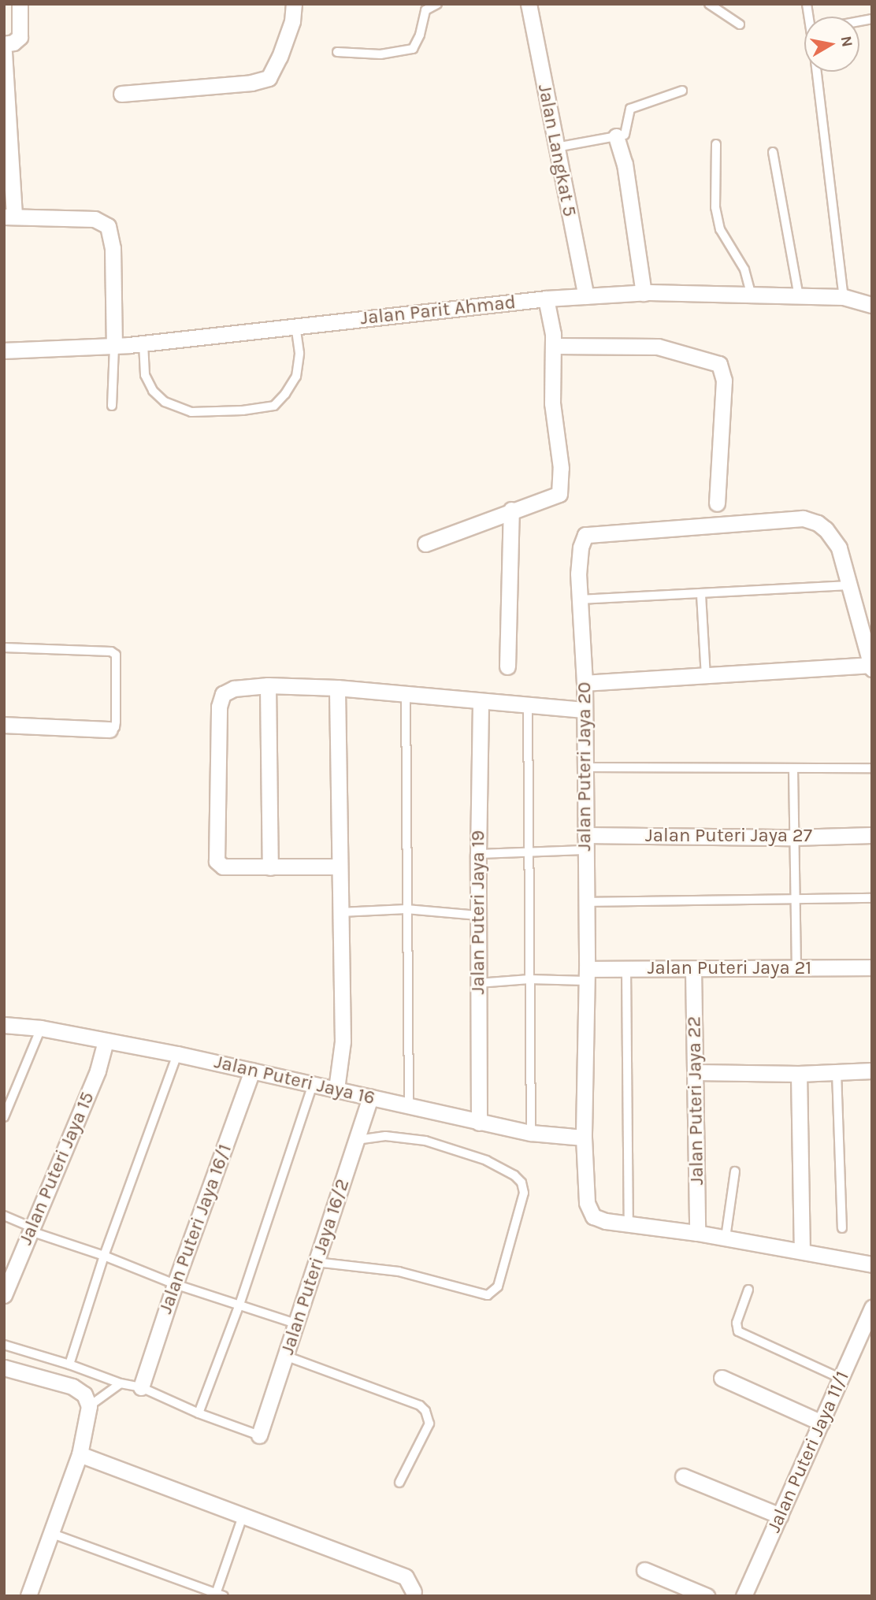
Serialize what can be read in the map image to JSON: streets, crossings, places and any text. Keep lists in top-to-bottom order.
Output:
{
  "streets": {
    "street": [
      "Jalan Langkat 5",
      "Jalan Parit Ahmad",
      "Jalan Puteri Jaya 20",
      "Jalan Puteri Jaya 27",
      "Jalan Puteri Jaya 19",
      "Jalan Puteri Jaya 21",
      "Jalan Puteri Jaya 16",
      "Jalan Puteri Jaya 22",
      "Jalan Puteri Jaya 15",
      "Jalan Puteri Jaya 16/1",
      "Jalan Puteri Jaya 16/2",
      "Jalan Puteri Jaya 11/1"
    ]
  },
  "crossings": [
    ["Jalan Langkat 5", "Jalan Parit Ahmad"],
    ["Jalan Puteri Jaya 20", "Jalan Puteri Jaya 27"],
    ["Jalan Puteri Jaya 20", "Jalan Puteri Jaya 21"],
    ["Jalan Puteri Jaya 20", "Jalan Puteri Jaya 16"],
    ["Jalan Puteri Jaya 19", "Jalan Puteri Jaya 16"],
    ["Jalan Puteri Jaya 21", "Jalan Puteri Jaya 22"],
    ["Jalan Puteri Jaya 16", "Jalan Puteri Jaya 15"],
    ["Jalan Puteri Jaya 16", "Jalan Puteri Jaya 16/1"],
    ["Jalan Puteri Jaya 16", "Jalan Puteri Jaya 16/2"]
  ],
  "north": "right"
}
